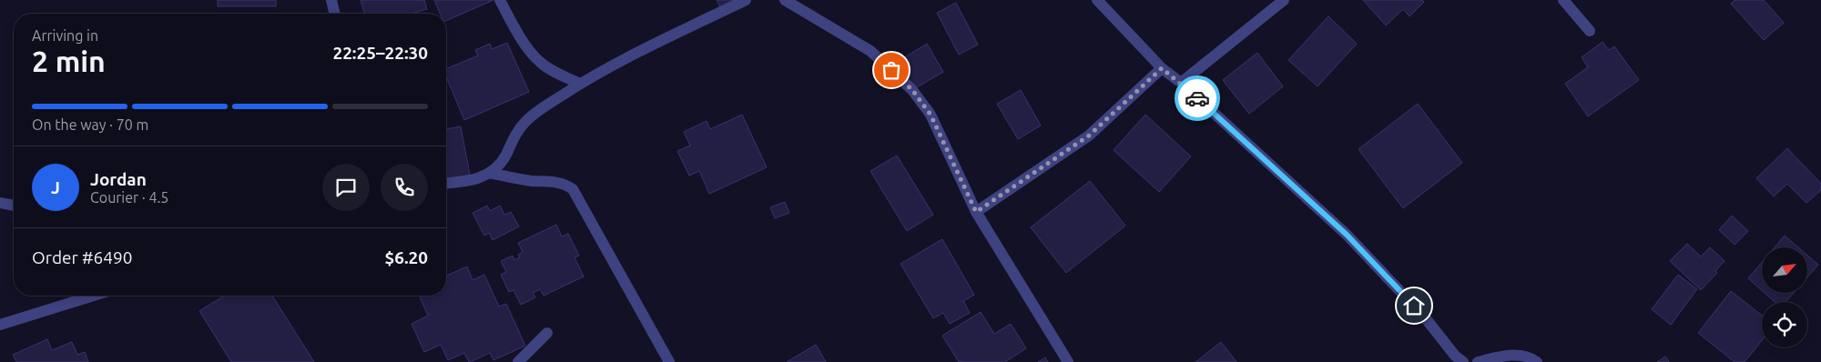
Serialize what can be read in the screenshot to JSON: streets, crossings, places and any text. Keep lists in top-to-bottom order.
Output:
{
  "north": "top right",
  "page": {
    "heading": ["2 min", "Arriving in", "22:25–22:30"],
    "panel": [
      "Jordan",
      "Courier · 4.5",
      "Order #6490",
      "$6.20"
    ],
    "bar": "On the way · 70 m",
    "round": "J"
  }
}
